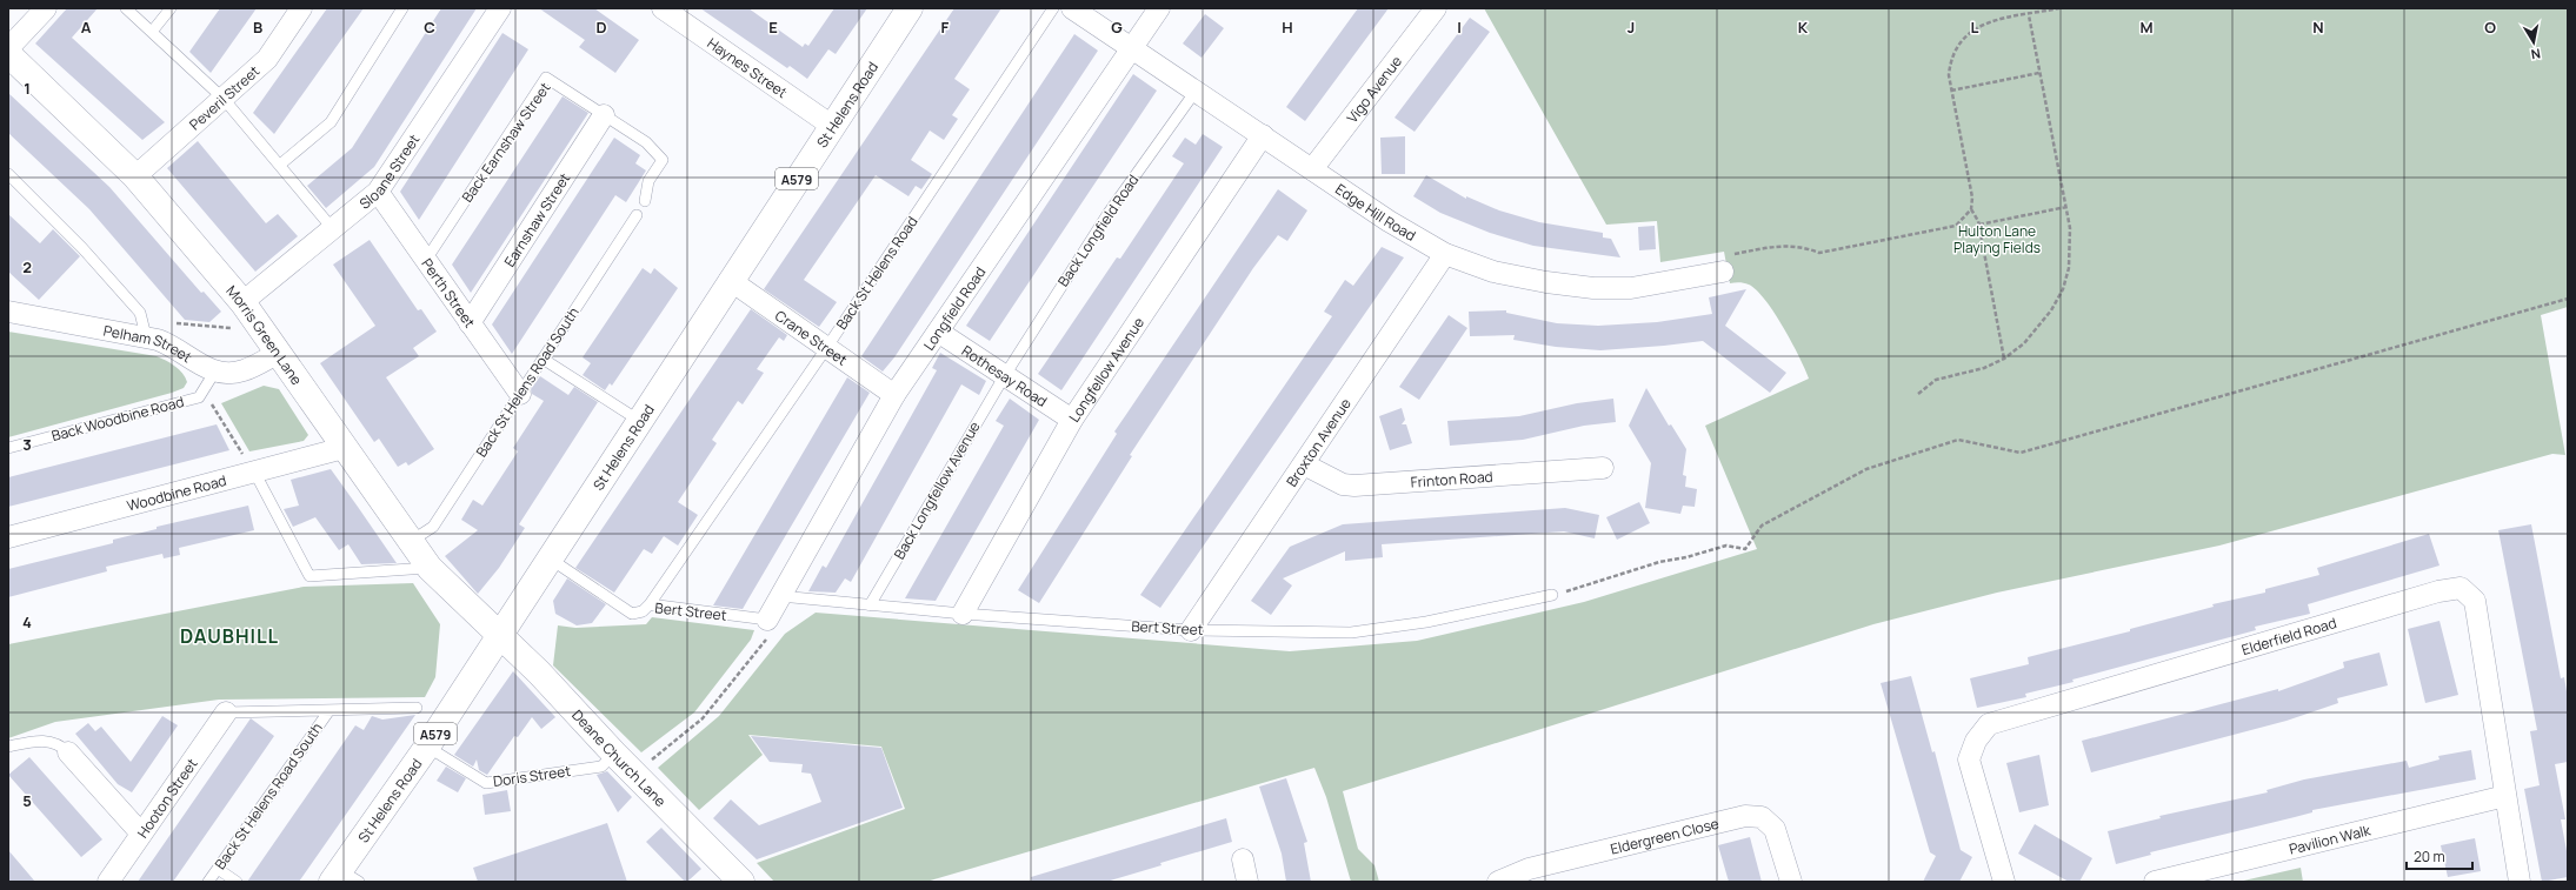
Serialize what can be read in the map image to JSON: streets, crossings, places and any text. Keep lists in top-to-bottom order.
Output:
{
  "streets": {
    "street": [
      "Haynes Street",
      "Vigo Avenue",
      "Peveril Street",
      "St Helens Road",
      "Sloane Street",
      "A579",
      "Edge Hill Road",
      "Earnshaw Street",
      "Perth Street",
      "Longfield Road",
      "Morris Green Lane",
      "Crane Street",
      "Pelham Street",
      "Longfellow Avenue",
      "Rothesay Road",
      "Broxton Avenue",
      "Frinton Road",
      "Woodbine Road",
      "Elderfield Road",
      "Deane Church Lane",
      "Hooton Street",
      "Eldergreen Close",
      "Pavilion Walk"
    ],
    "lane": [
      "Back Earnshaw Street",
      "Back Longfield Road",
      "Back St Helens Road",
      "Back St Helens Road South",
      "Back Woodbine Road",
      "Back Longfellow Avenue",
      "Bert Street",
      "Doris Street"
    ]
  },
  "crossings": [
    ["Haynes Street", "St Helens Road"],
    ["Vigo Avenue", "Edge Hill Road"],
    ["Peveril Street", "Morris Green Lane"],
    ["St Helens Road", "Morris Green Lane"],
    ["St Helens Road", "Crane Street"],
    ["St Helens Road", "Bert Street"],
    ["St Helens Road", "Deane Church Lane"],
    ["St Helens Road", "Doris Street"],
    ["Back Earnshaw Street", "Earnshaw Street"],
    ["Back Earnshaw Street", "Perth Street"],
    ["Sloane Street", "Perth Street"],
    ["Sloane Street", "Morris Green Lane"],
    ["Edge Hill Road", "Back Longfield Road"],
    ["Edge Hill Road", "Longfield Road"],
    ["Edge Hill Road", "Longfellow Avenue"],
    ["Edge Hill Road", "Broxton Avenue"],
    ["Earnshaw Street", "Perth Street"],
    ["Back Longfield Road", "Rothesay Road"],
    ["Back Longfield Road", "Back Longfellow Avenue"],
    ["Back St Helens Road", "Crane Street"],
    ["Back St Helens Road", "Bert Street"],
    ["Perth Street", "Back St Helens Road South"],
    ["Longfield Road", "Crane Street"],
    ["Longfield Road", "Rothesay Road"],
    ["Longfield Road", "Bert Street"],
    ["Morris Green Lane", "Back St Helens Road South"],
    ["Morris Green Lane", "Woodbine Road"],
    ["Morris Green Lane", "Deane Church Lane"],
    ["Pelham Street", "Back Woodbine Road"],
    ["Longfellow Avenue", "Rothesay Road"],
    ["Longfellow Avenue", "Bert Street"],
    ["Rothesay Road", "Back Longfellow Avenue"],
    ["Broxton Avenue", "Frinton Road"],
    ["Broxton Avenue", "Bert Street"],
    ["Back Longfellow Avenue", "Bert Street"],
    ["Elderfield Road", "Pavilion Walk"],
    ["Deane Church Lane", "Doris Street"]
  ],
  "districts": ["DAUBHILL"],
  "parks": ["Hulton Lane Playing Fields"],
  "scale_bar": "20 m",
  "north": "bottom",
  "grid": {
    "columns": [
      "A",
      "B",
      "C",
      "D",
      "E",
      "F",
      "G",
      "H",
      "I",
      "J",
      "K",
      "L",
      "M",
      "N",
      "O"
    ],
    "rows": [
      "1",
      "2",
      "3",
      "4",
      "5"
    ]
  }
}
